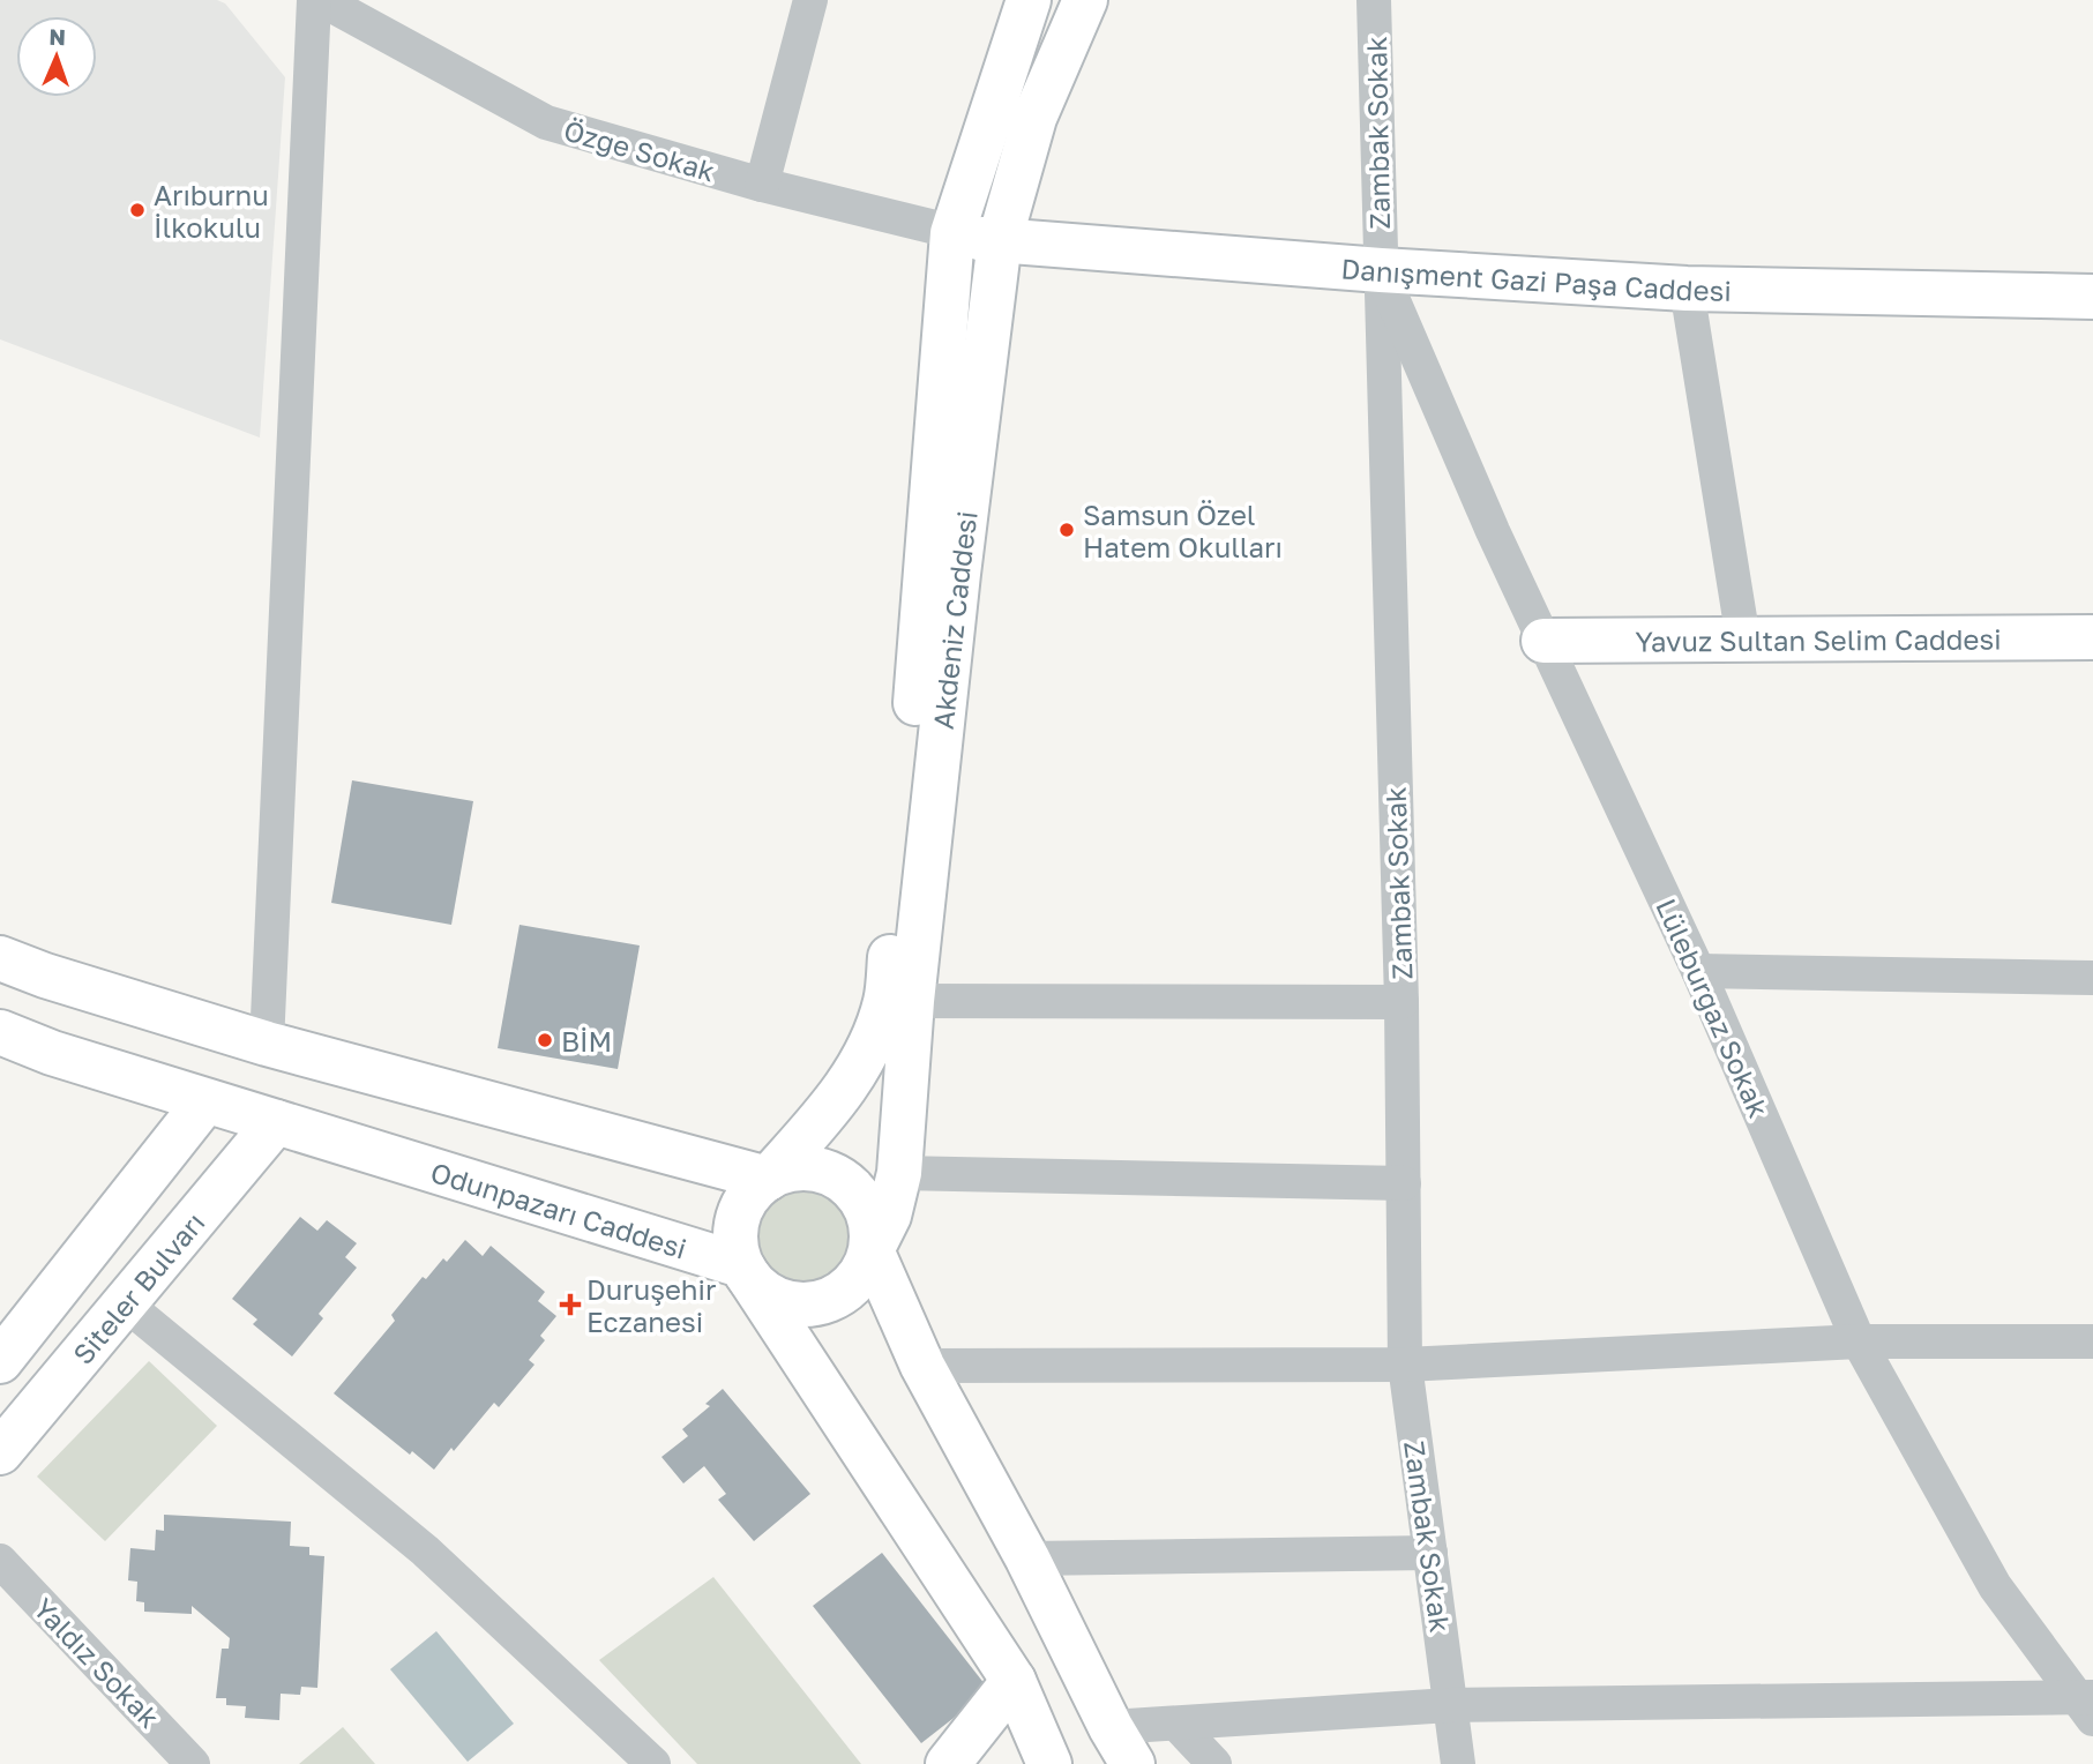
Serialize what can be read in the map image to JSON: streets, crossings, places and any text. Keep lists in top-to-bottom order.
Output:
{
  "streets": {
    "main road": [
      "Danışment Gazi Paşa Caddesi",
      "Akdeniz Caddesi",
      "Yavuz Sultan Selim Caddesi",
      "Odunpazarı Caddesi",
      "Siteler Bulvarı"
    ],
    "street": [
      "Zambak Sokak",
      "Özge Sokak",
      "Lüleburgaz Sokak",
      "Yaldız Sokak"
    ]
  },
  "crossings": [
    ["Zambak Sokak", "Danışment Gazi Paşa Caddesi"],
    ["Zambak Sokak", "Lüleburgaz Sokak"],
    ["Özge Sokak", "Danışment Gazi Paşa Caddesi"],
    ["Özge Sokak", "Akdeniz Caddesi"],
    ["Danışment Gazi Paşa Caddesi", "Akdeniz Caddesi"],
    ["Danışment Gazi Paşa Caddesi", "Lüleburgaz Sokak"],
    ["Akdeniz Caddesi", "Odunpazarı Caddesi"],
    ["Yavuz Sultan Selim Caddesi", "Lüleburgaz Sokak"],
    ["Odunpazarı Caddesi", "Siteler Bulvarı"]
  ],
  "places": {
    "other": ["Arıburnu İlkokulu", "Samsun Özel Hatem Okulları", "BİM"],
    "health": ["Duruşehir Eczanesi"]
  },
  "north": "top"
}
